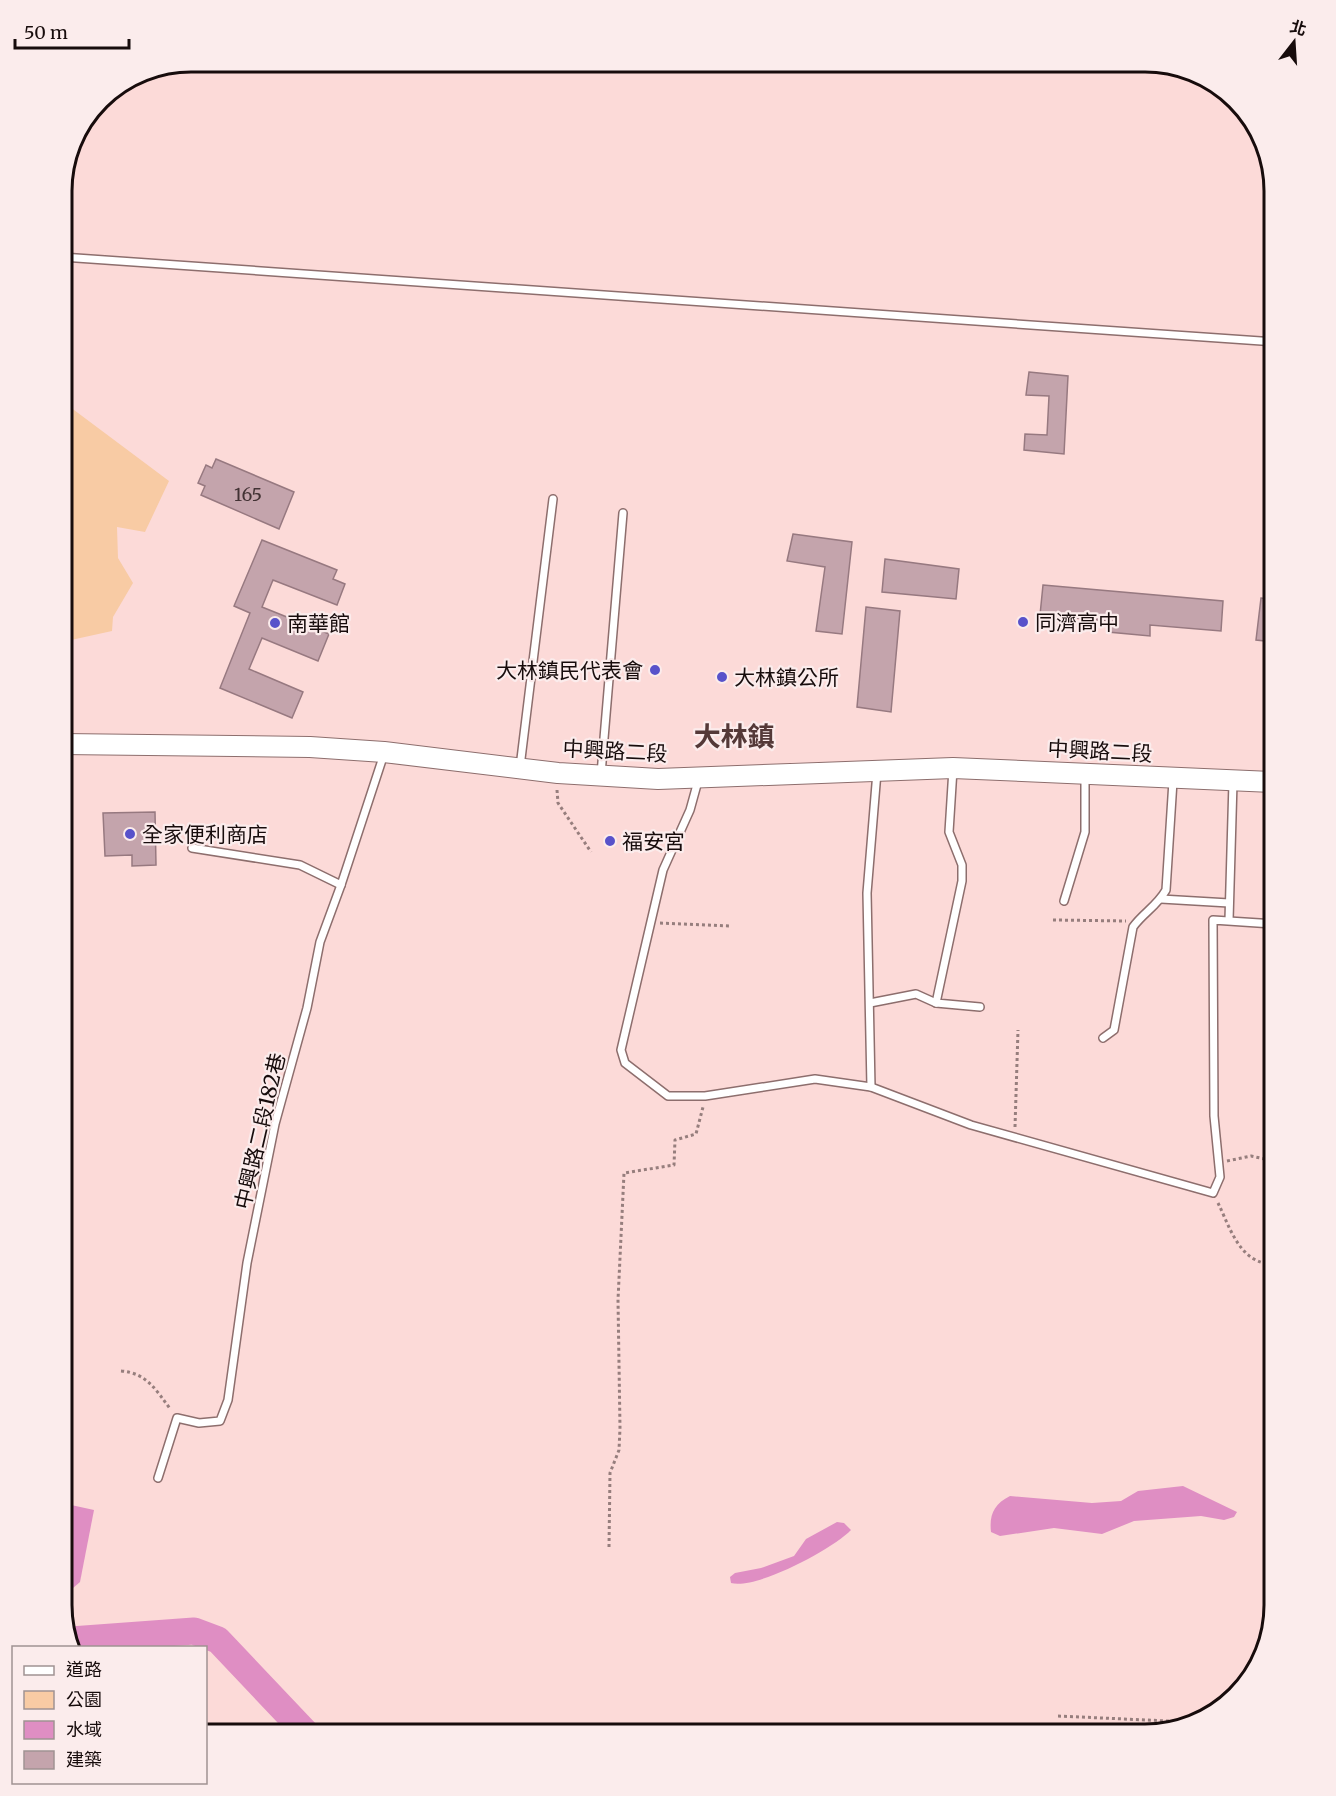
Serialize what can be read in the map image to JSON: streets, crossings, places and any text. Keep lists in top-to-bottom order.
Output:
{
  "streets": {
    "main road": ["中興路二段"],
    "lane": ["中興路二段182巷"]
  },
  "crossings": [
    ["中興路二段", "中興路二段182巷"]
  ],
  "districts": ["大林鎮"],
  "places": [
    "同濟高中",
    "南華館",
    "大林鎮民代表會",
    "大林鎮公所",
    "全家便利商店",
    "福安宮"
  ],
  "house_numbers": ["165"],
  "legend": [
    "道路",
    "公園",
    "水域",
    "建築"
  ],
  "scale_bar": "50 m",
  "north": "top"
}
